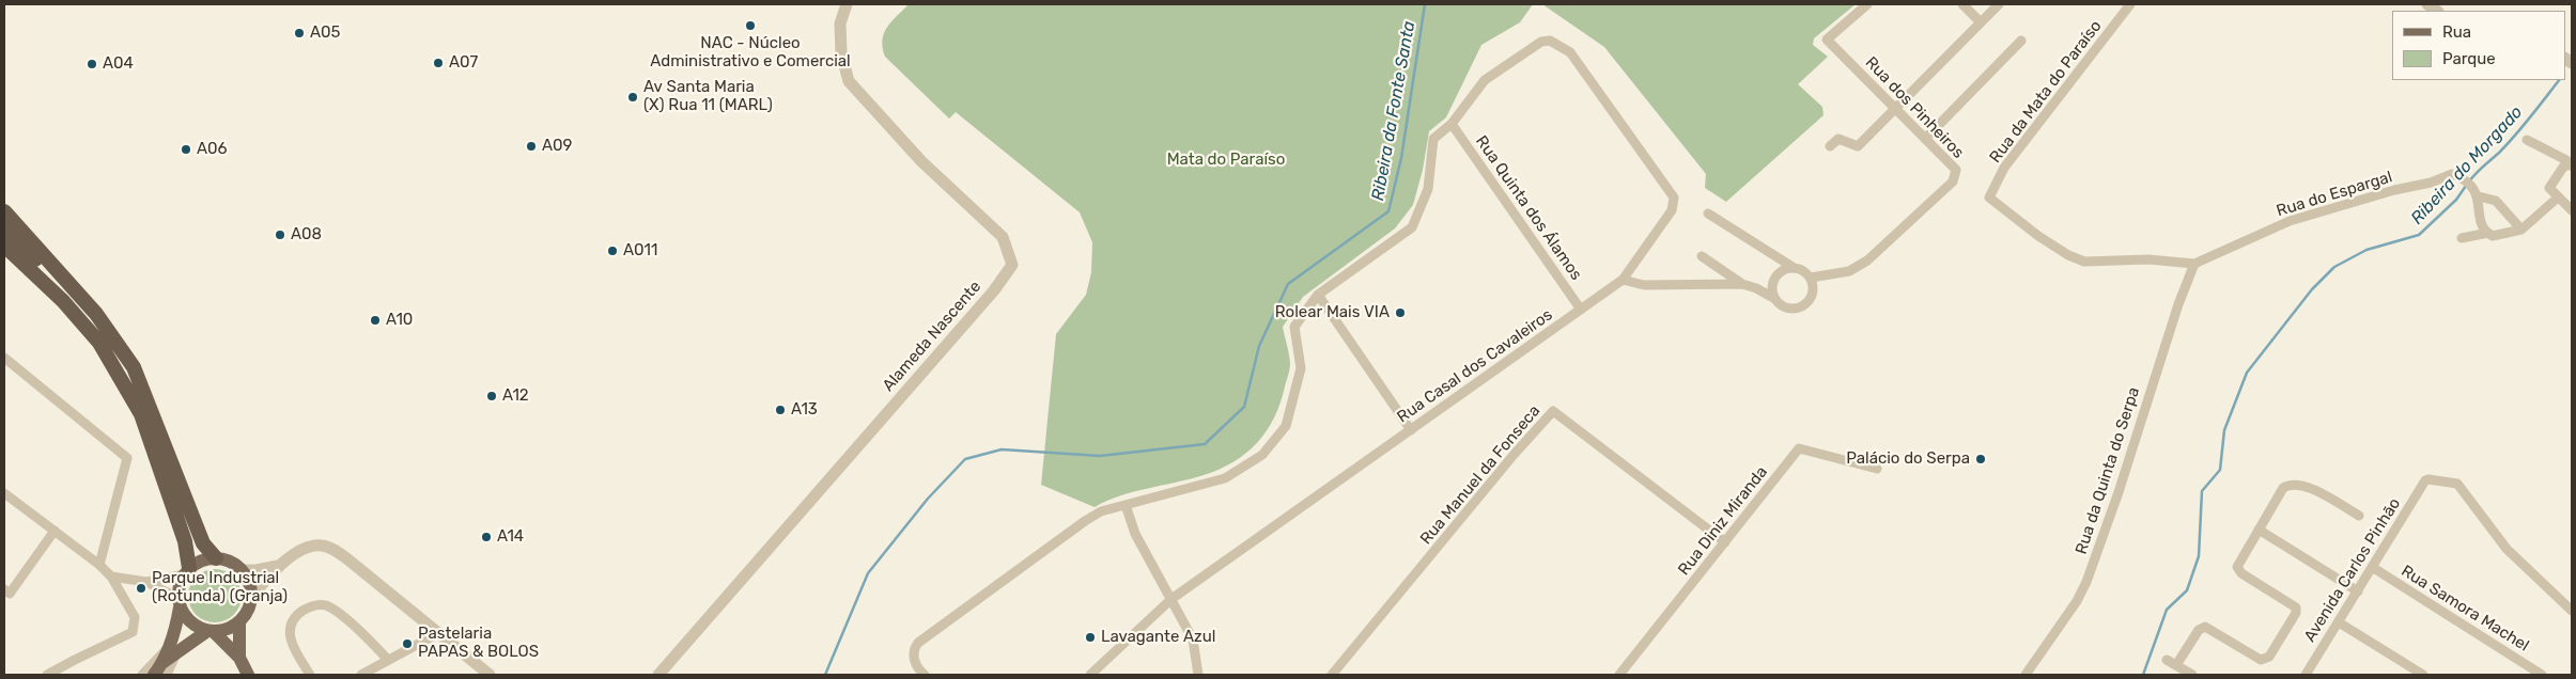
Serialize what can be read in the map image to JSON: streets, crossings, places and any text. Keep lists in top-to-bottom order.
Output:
{
  "streets": {
    "street": [
      "Rua da Mata do Paraíso",
      "Rua dos Pinheiros",
      "Rua do Espargal",
      "Rua Quinta dos Álamos",
      "Alameda Nascente",
      "Rua Casal dos Cavaleiros",
      "Rua da Quinta do Serpa",
      "Rua Manuel da Fonseca",
      "Rua Diniz Miranda",
      "Avenida Carlos Pinhão",
      "Rua Samora Machel"
    ]
  },
  "crossings": [
    ["Rua da Mata do Paraíso", "Rua do Espargal"],
    ["Rua da Mata do Paraíso", "Rua da Quinta do Serpa"],
    ["Rua do Espargal", "Rua da Quinta do Serpa"],
    ["Rua Quinta dos Álamos", "Rua Casal dos Cavaleiros"],
    ["Rua Manuel da Fonseca", "Rua Diniz Miranda"],
    ["Avenida Carlos Pinhão", "Rua Samora Machel"]
  ],
  "water": ["Ribeira da Fonte Santa", "Ribeira do Morgado"],
  "parks": ["Mata do Paraíso"],
  "places": [
    "NAC - Núcleo Administrativo e Comercial",
    "A05",
    "A07",
    "A04",
    "Av Santa Maria (X) Rua 11 (MARL)",
    "A09",
    "A06",
    "A08",
    "A011",
    "Rolear Mais VIA",
    "A10",
    "A12",
    "A13",
    "Palácio do Serpa",
    "A14",
    "Parque Industrial (Rotunda) (Granja)",
    "Lavagante Azul",
    "Pastelaria PAPAS & BOLOS"
  ],
  "legend": ["Rua", "Parque"]
}
